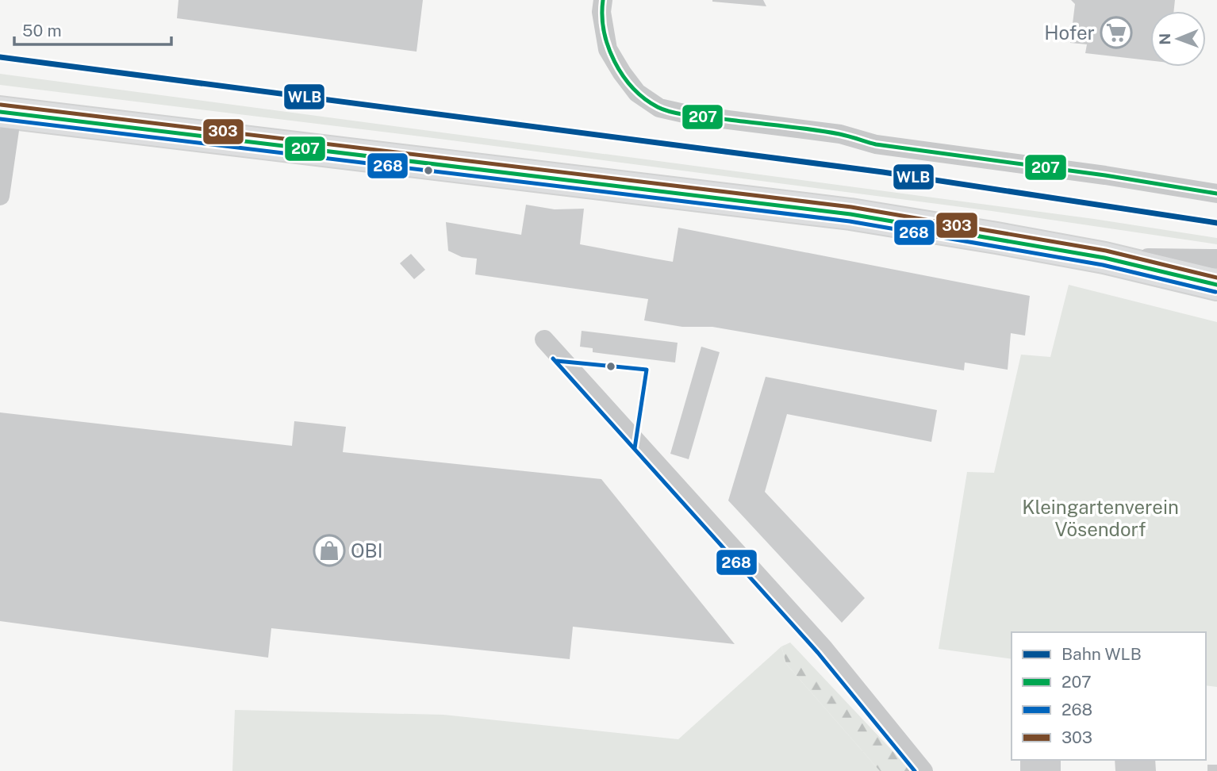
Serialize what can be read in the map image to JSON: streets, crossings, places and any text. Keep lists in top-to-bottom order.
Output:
{
  "parks": ["Kleingartenverein Vösendorf"],
  "places": {
    "supermarket": ["Hofer"],
    "shop": ["OBI"]
  },
  "lines": [
    "transit line 207",
    "rail line WLB",
    "transit line 303",
    "transit line 268"
  ],
  "legend": [
    "Bahn WLB",
    "207",
    "268",
    "303"
  ],
  "scale_bar": "50 m",
  "north": "left"
}
